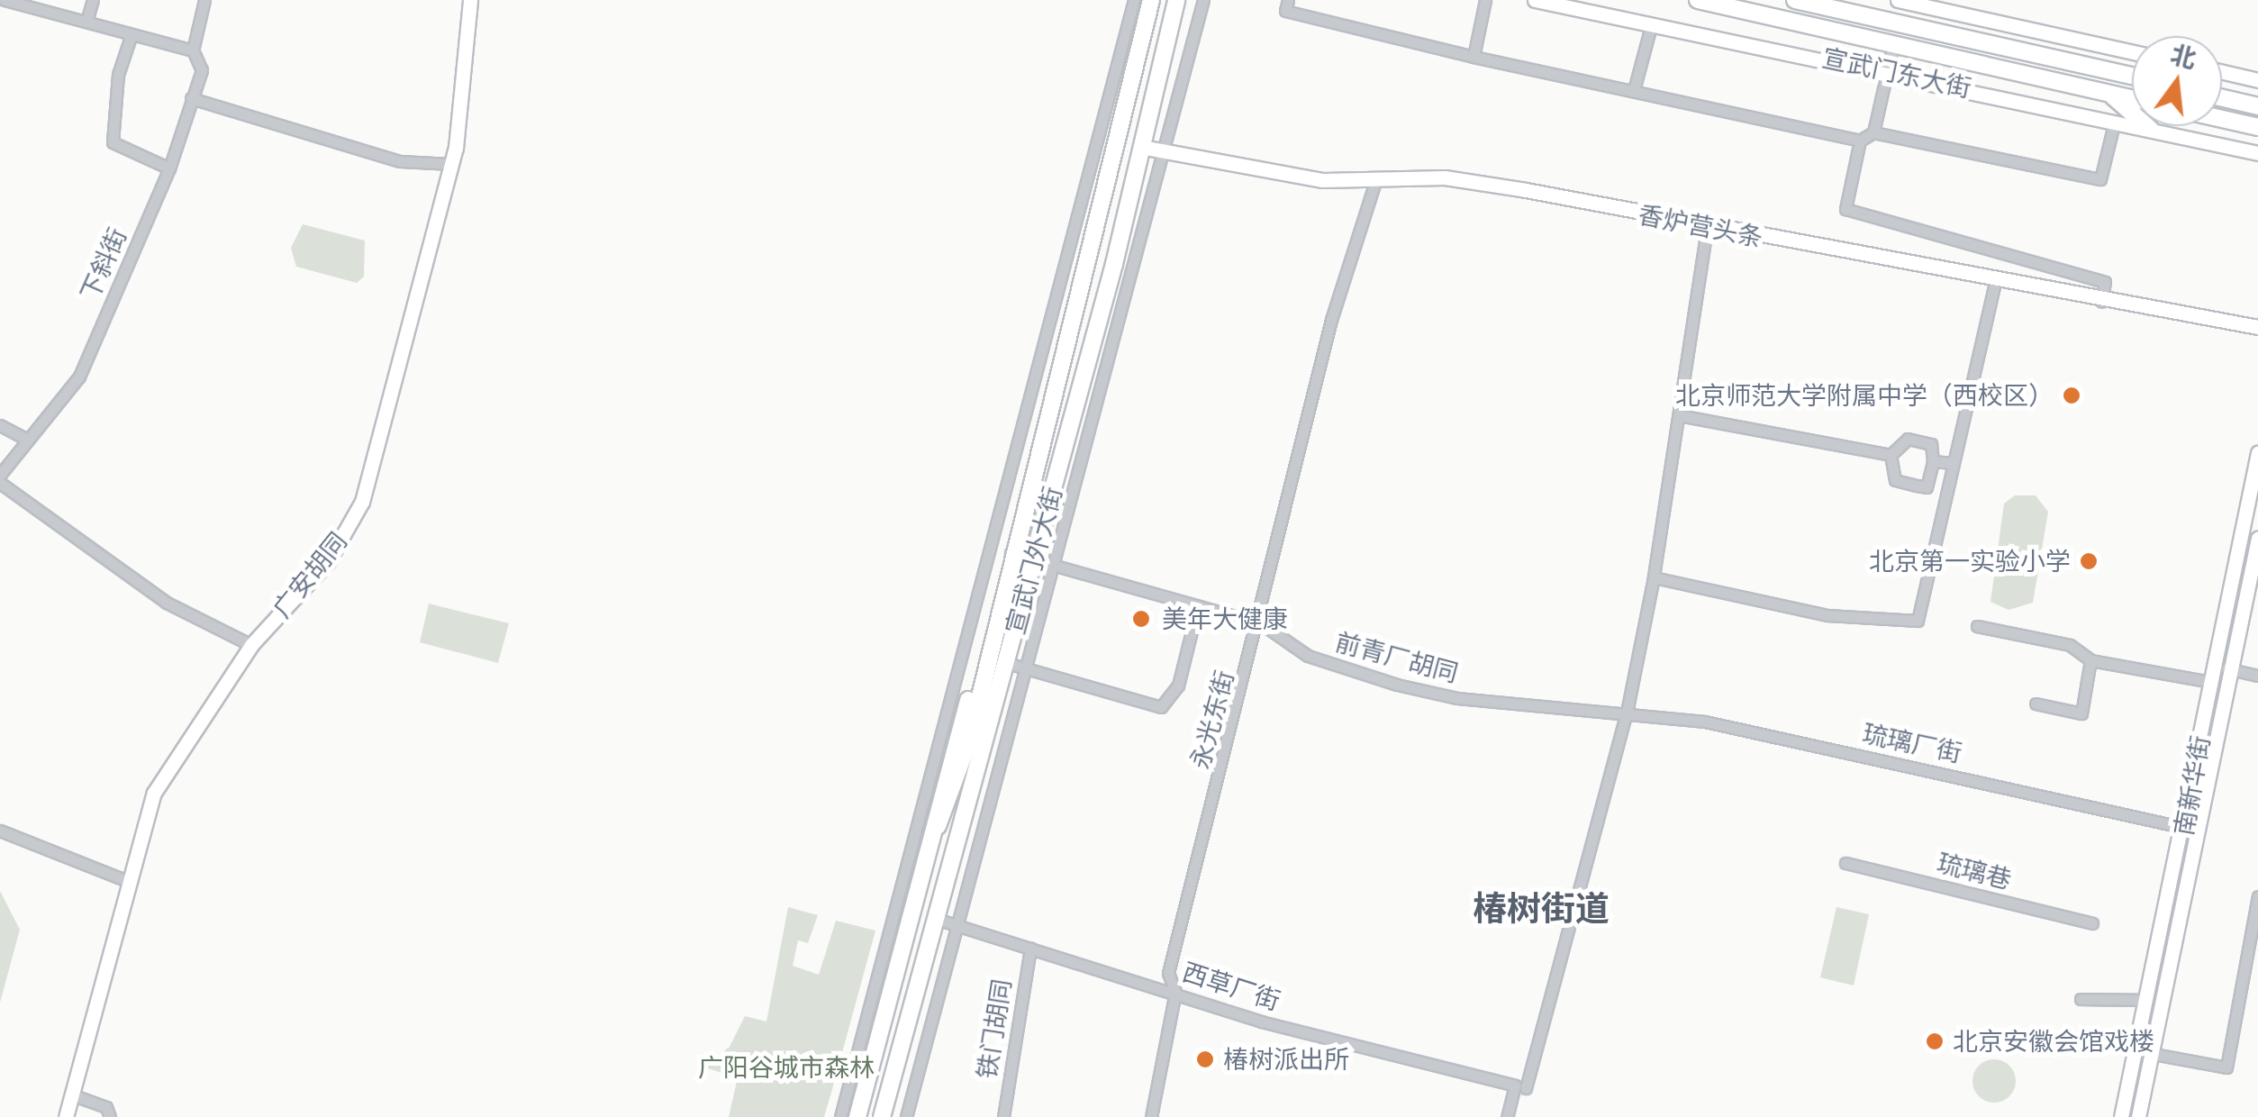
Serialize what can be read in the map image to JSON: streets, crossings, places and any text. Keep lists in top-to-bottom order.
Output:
{
  "streets": {
    "main road": ["宣武门东大街", "宣武门外大街"],
    "street": [
      "香炉营头条",
      "下斜街",
      "广安胡同",
      "前青厂胡同",
      "永光东街",
      "琉璃厂街",
      "南新华街",
      "琉璃巷",
      "西草厂街",
      "铁门胡同"
    ]
  },
  "crossings": [
    ["香炉营头条", "宣武门外大街"],
    ["香炉营头条", "永光东街"],
    ["宣武门外大街", "前青厂胡同"],
    ["宣武门外大街", "西草厂街"],
    ["前青厂胡同", "永光东街"],
    ["前青厂胡同", "琉璃厂街"],
    ["永光东街", "西草厂街"],
    ["琉璃厂街", "南新华街"],
    ["西草厂街", "铁门胡同"]
  ],
  "districts": ["椿树街道"],
  "parks": ["广阳谷城市森林"],
  "places": [
    "北京师范大学附属中学（西校区）",
    "北京第一实验小学",
    "美年大健康",
    "北京安徽会馆戏楼",
    "椿树派出所"
  ],
  "north": "top"
}
